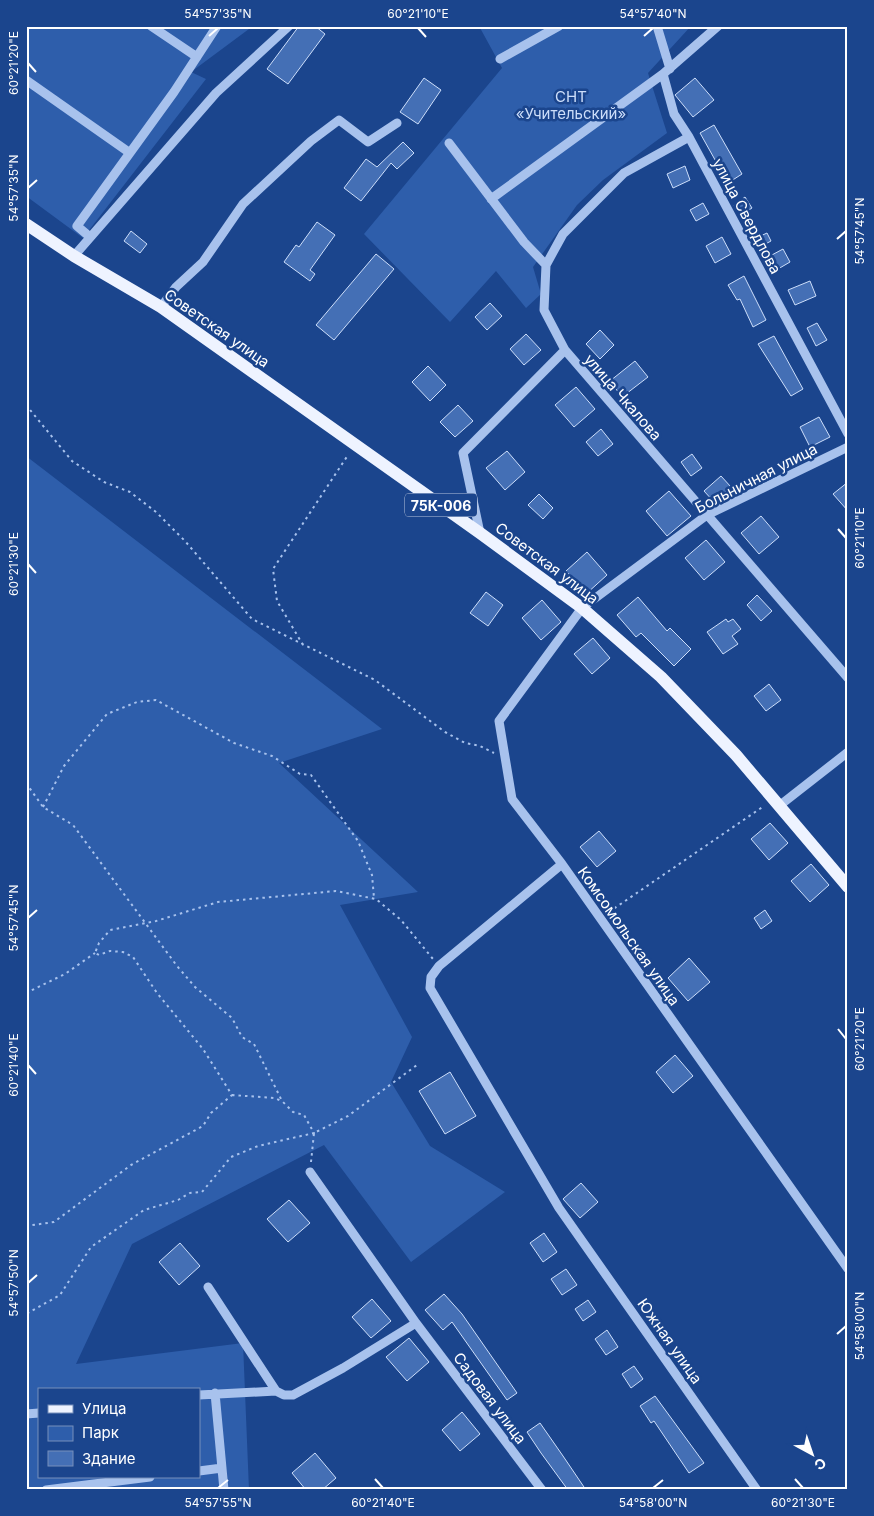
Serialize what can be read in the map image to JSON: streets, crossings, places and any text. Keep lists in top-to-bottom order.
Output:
{
  "streets": {
    "main road": ["Советская улица", "75К-006"],
    "street": [
      "улица Свердлова",
      "улица Чкалова",
      "Больничная улица",
      "Комсомольская улица",
      "Южная улица",
      "Садовая улица"
    ]
  },
  "crossings": [
    ["улица Свердлова", "улица Чкалова"],
    ["Советская улица", "Больничная улица"],
    ["Советская улица", "Комсомольская улица"],
    ["улица Чкалова", "Больничная улица"],
    ["Больничная улица", "Комсомольская улица"]
  ],
  "parks": ["СНТ «Учительский»"],
  "legend": ["Улица", "Парк", "Здание"],
  "north": "bottom right",
  "coordinates": [
    "54°57'35\"N",
    "60°21'10\"E",
    "54°57'40\"N",
    "60°21'20\"E",
    "54°57'45\"N",
    "60°21'30\"E",
    "60°21'40\"E",
    "54°57'50\"N",
    "54°58'00\"N",
    "54°57'55\"N"
  ]
}
